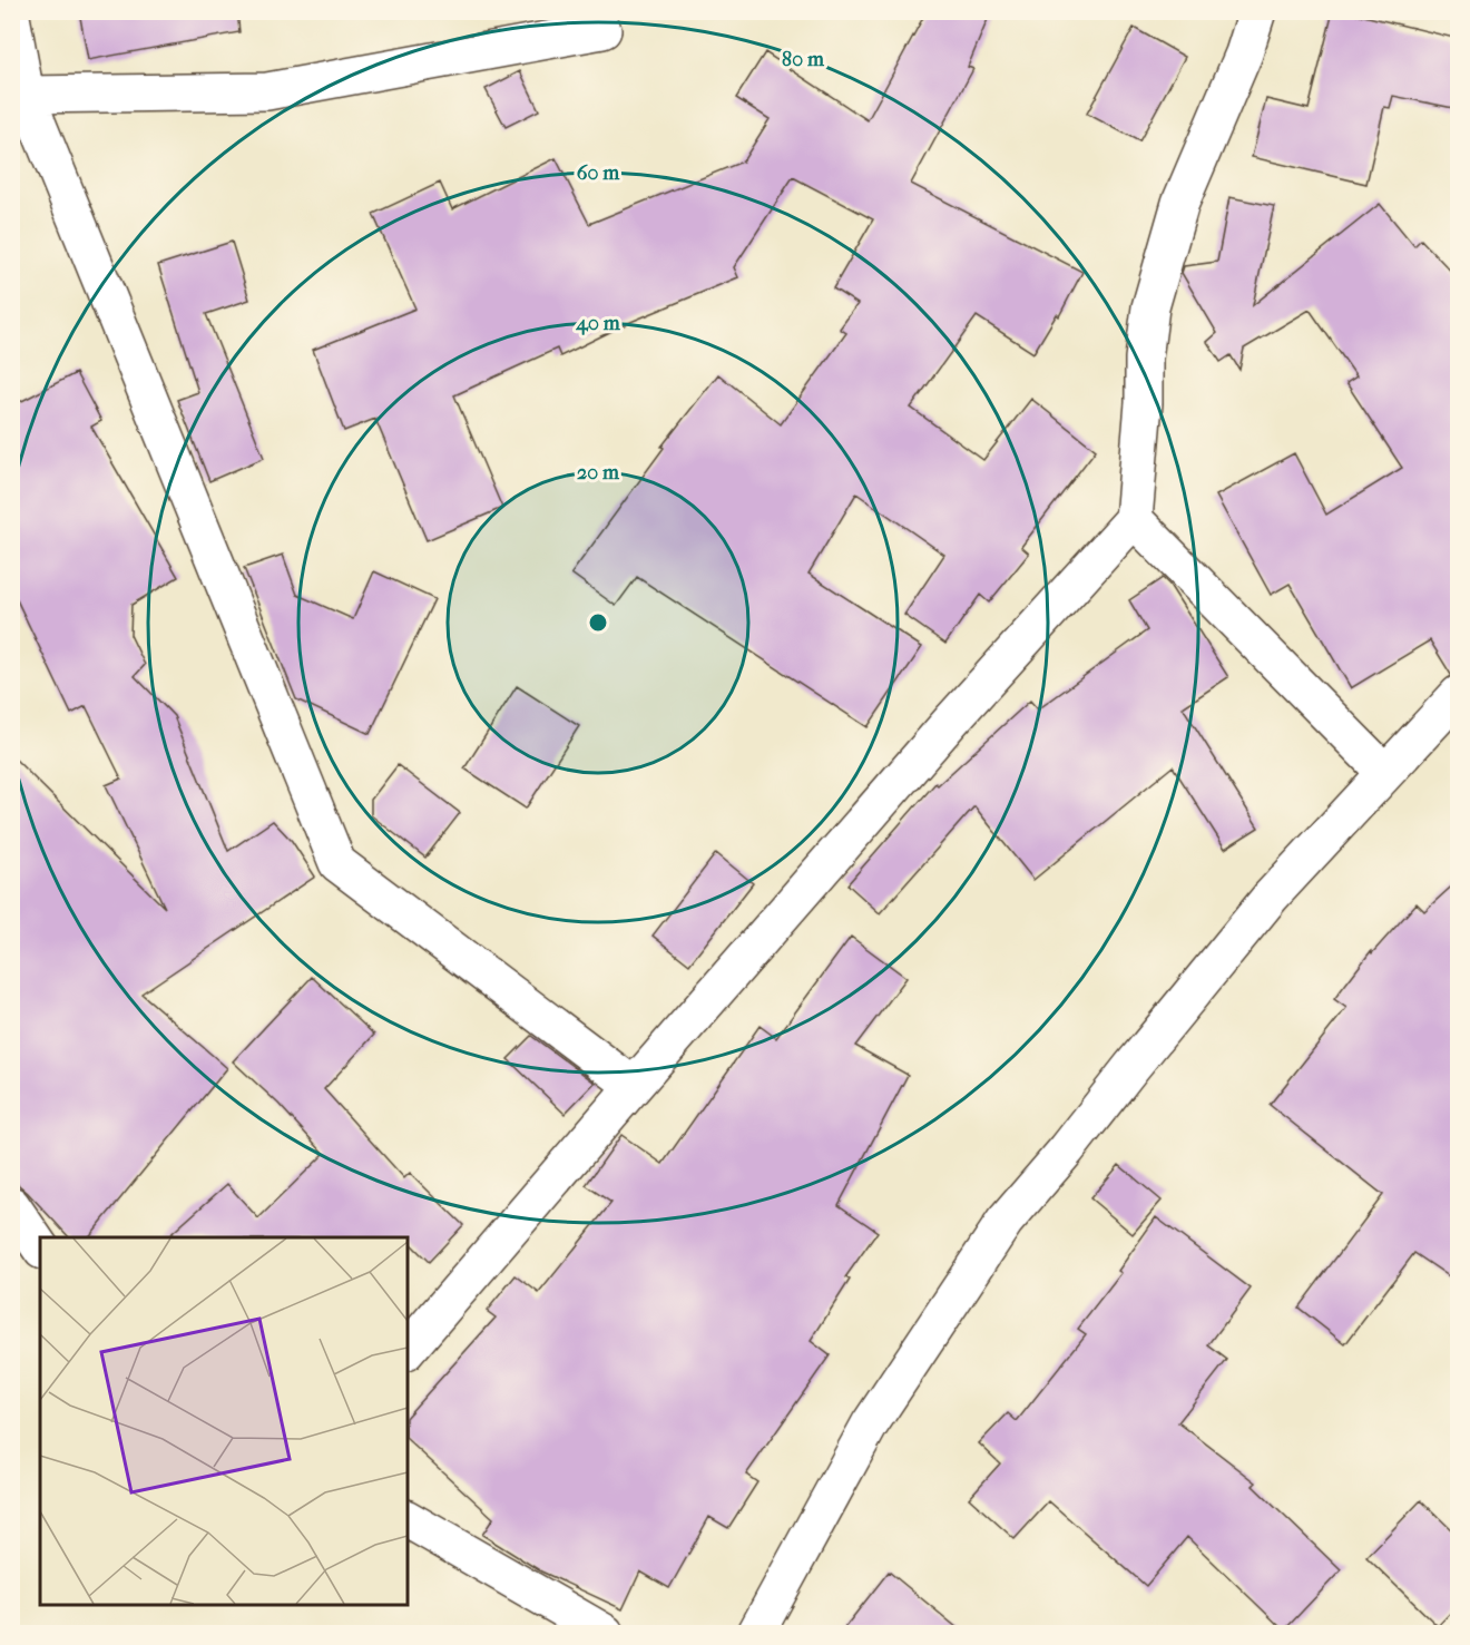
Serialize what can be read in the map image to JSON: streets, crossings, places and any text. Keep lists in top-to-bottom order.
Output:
{
  "rings": [
    "80 m",
    "60 m",
    "40 m",
    "20 m"
  ]
}
